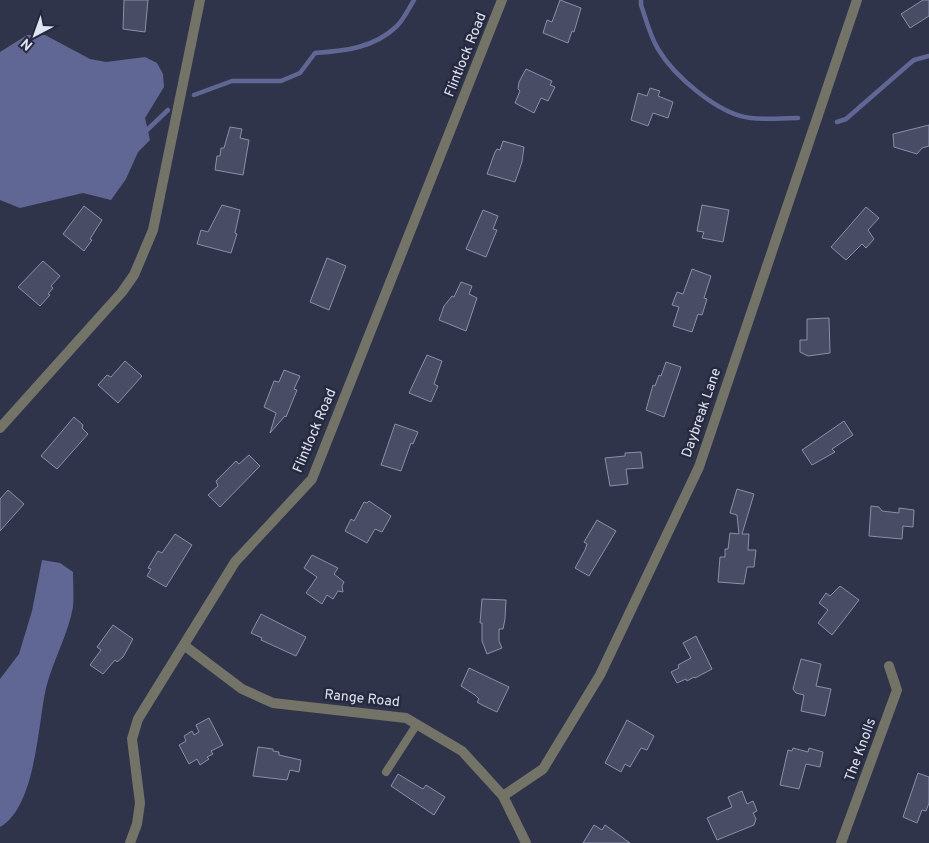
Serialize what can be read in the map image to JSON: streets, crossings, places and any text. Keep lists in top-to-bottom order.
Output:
{
  "streets": {
    "street": [
      "Flintlock Road",
      "Daybreak Lane",
      "Range Road",
      "The Knolls"
    ]
  },
  "crossings": [
    ["Flintlock Road", "Range Road"],
    ["Daybreak Lane", "Range Road"]
  ],
  "north": "bottom left"
}
